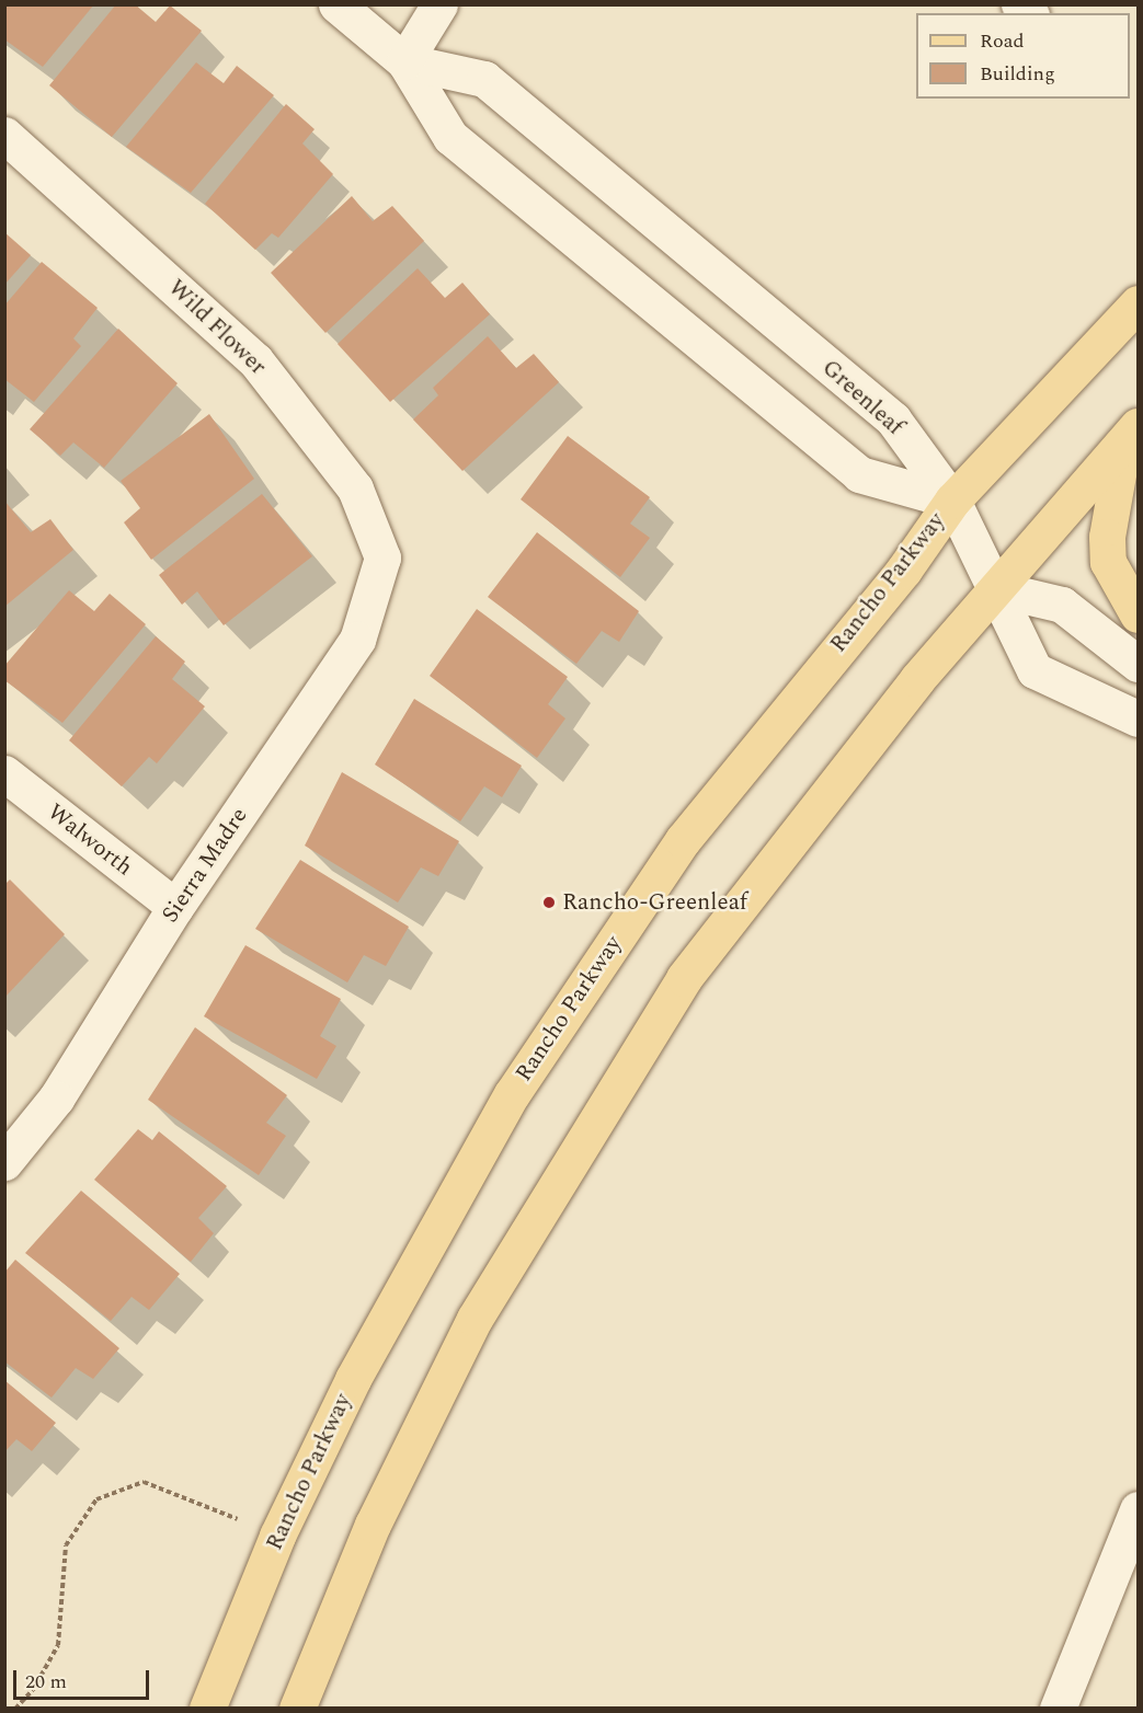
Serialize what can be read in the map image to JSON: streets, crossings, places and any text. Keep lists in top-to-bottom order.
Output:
{
  "streets": {
    "main road": ["Rancho Parkway"],
    "street": [
      "Wild Flower",
      "Greenleaf",
      "Walworth",
      "Sierra Madre"
    ]
  },
  "crossings": [
    ["Wild Flower", "Sierra Madre"],
    ["Greenleaf", "Rancho Parkway"],
    ["Walworth", "Sierra Madre"]
  ],
  "places": ["Rancho-Greenleaf"],
  "legend": ["Road", "Building"],
  "scale_bar": "20 m"
}
